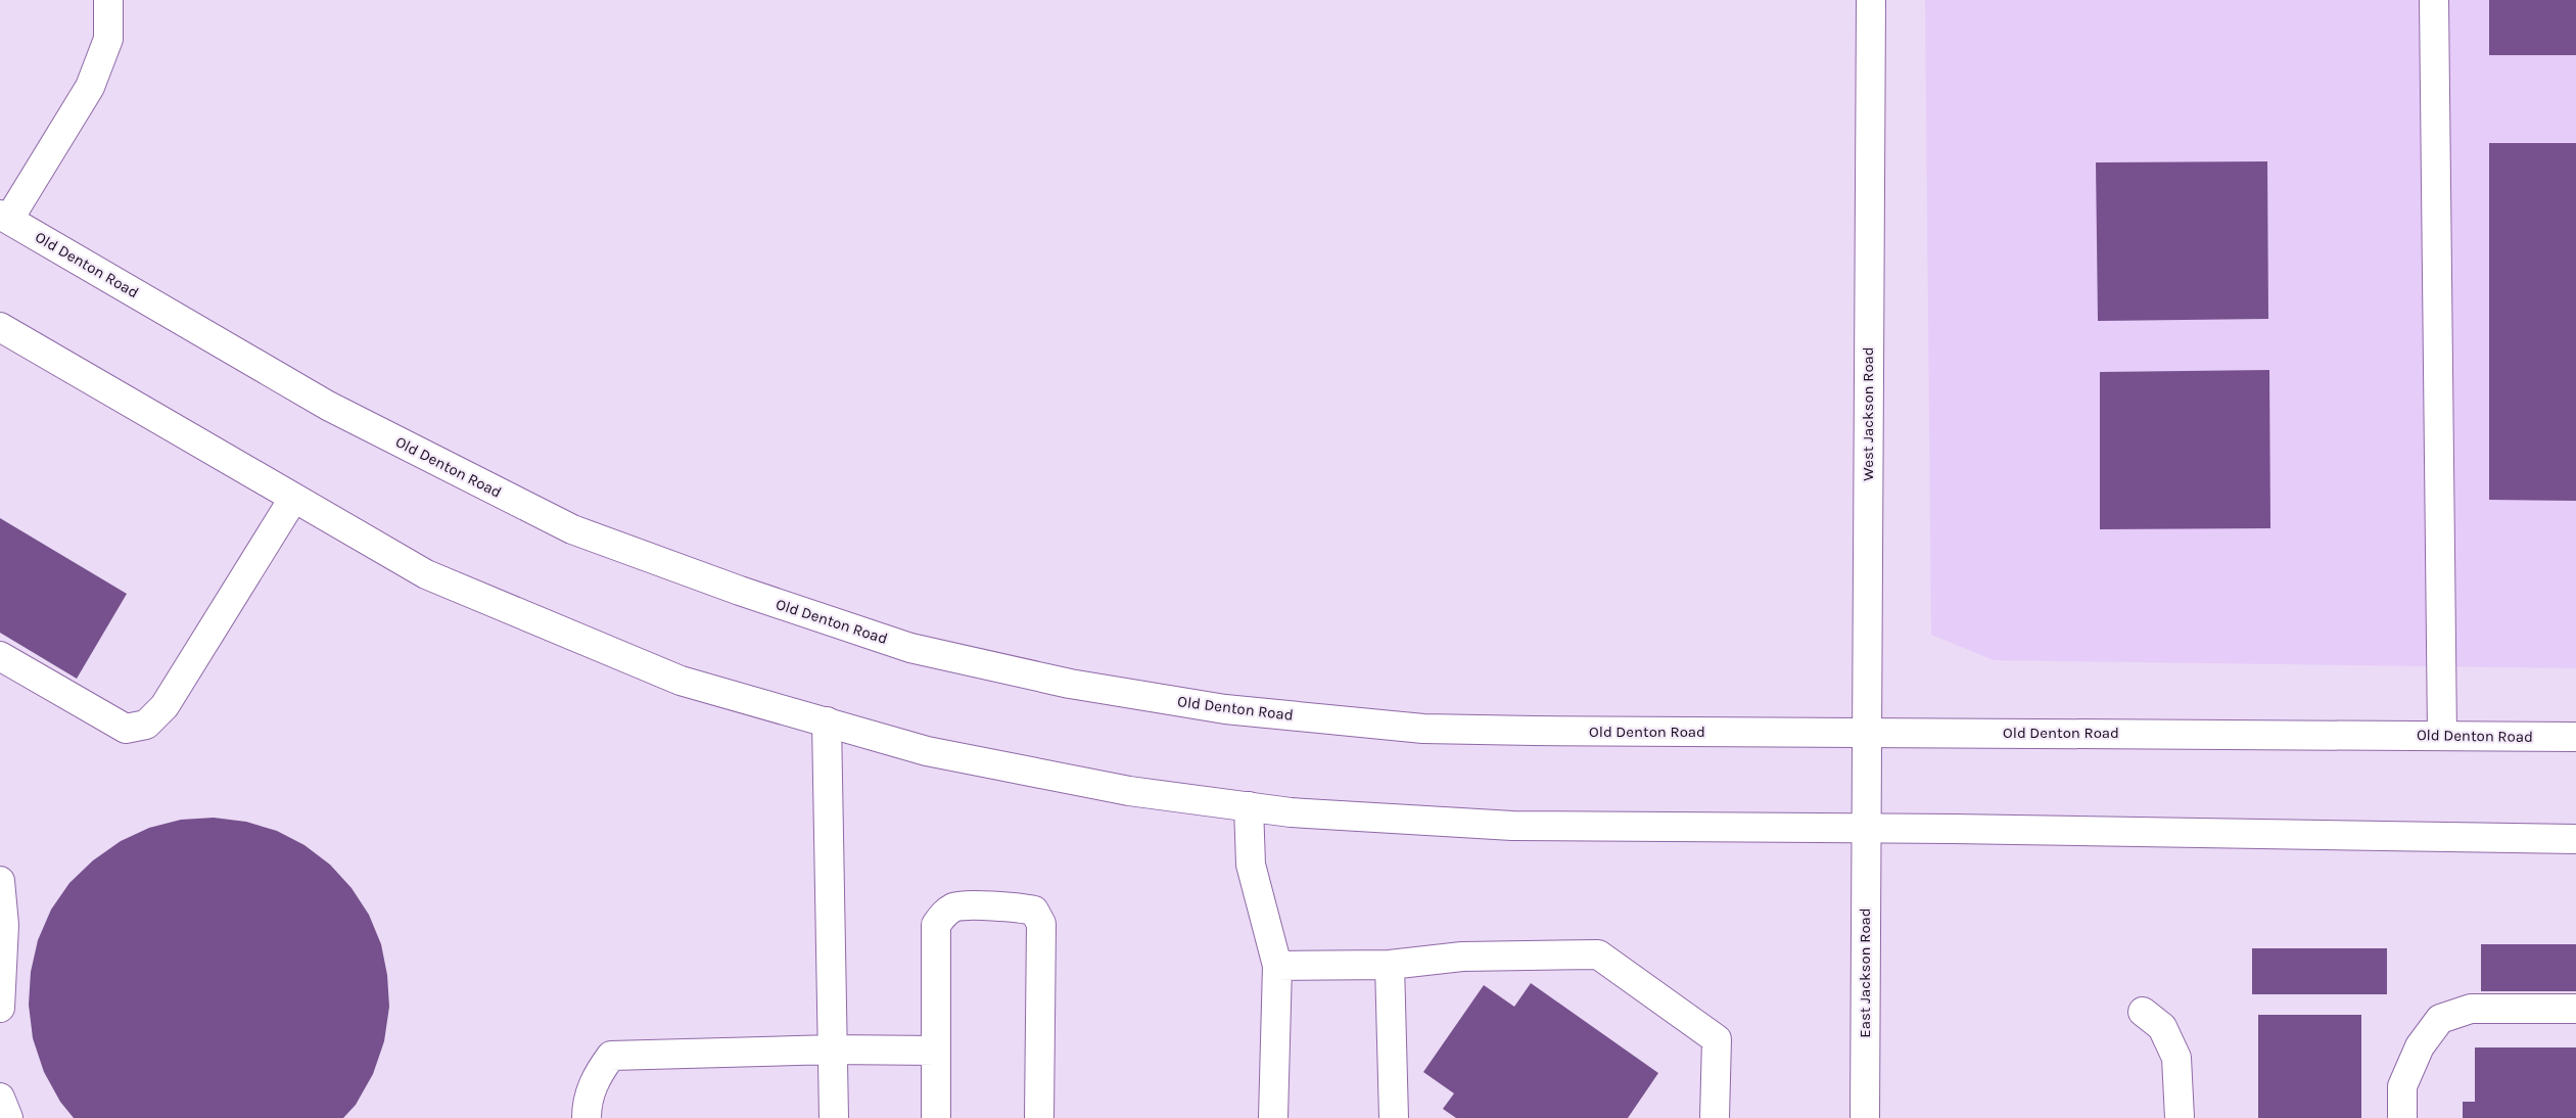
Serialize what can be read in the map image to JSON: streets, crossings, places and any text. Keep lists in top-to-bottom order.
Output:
{
  "streets": {
    "main road": ["Old Denton Road", "West Jackson Road", "East Jackson Road"]
  },
  "crossings": [
    ["Old Denton Road", "West Jackson Road"],
    ["West Jackson Road", "East Jackson Road"]
  ]
}
